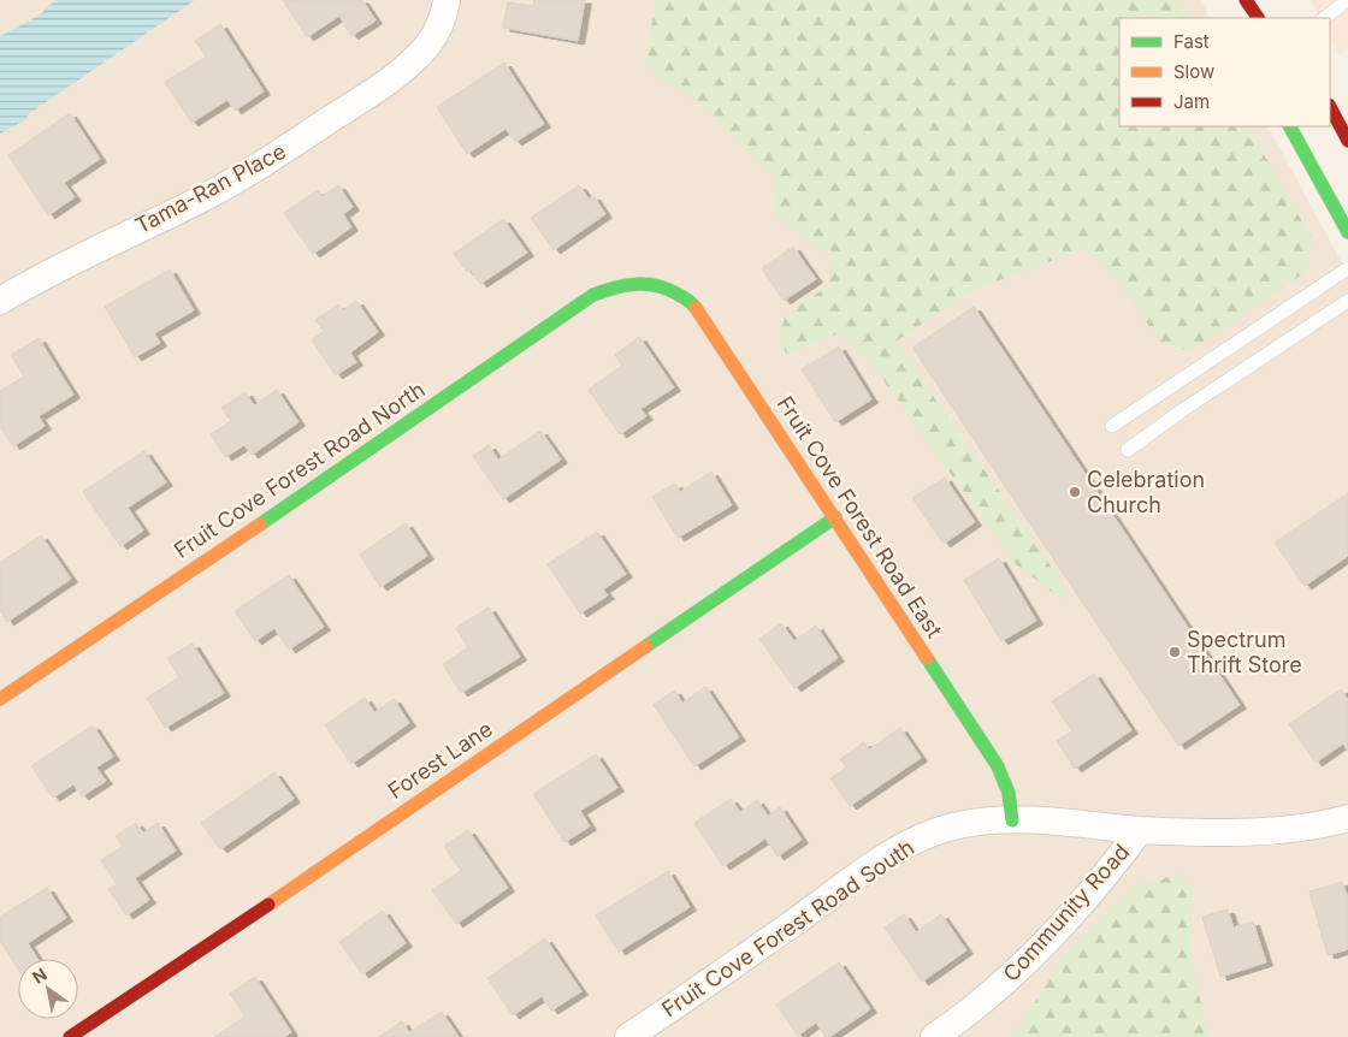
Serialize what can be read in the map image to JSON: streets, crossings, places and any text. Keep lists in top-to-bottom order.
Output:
{
  "streets": {
    "street": [
      "Tama-Ran Place",
      "Fruit Cove Forest Road North",
      "Fruit Cove Forest Road East",
      "Forest Lane",
      "Community Road",
      "Fruit Cove Forest Road South"
    ]
  },
  "crossings": [
    ["Fruit Cove Forest Road North", "Fruit Cove Forest Road East"],
    ["Fruit Cove Forest Road East", "Forest Lane"],
    ["Fruit Cove Forest Road East", "Fruit Cove Forest Road South"],
    ["Community Road", "Fruit Cove Forest Road South"]
  ],
  "places": ["Celebration Church", "Spectrum Thrift Store"],
  "legend": ["Fast", "Slow", "Jam"],
  "north": "top left"
}
